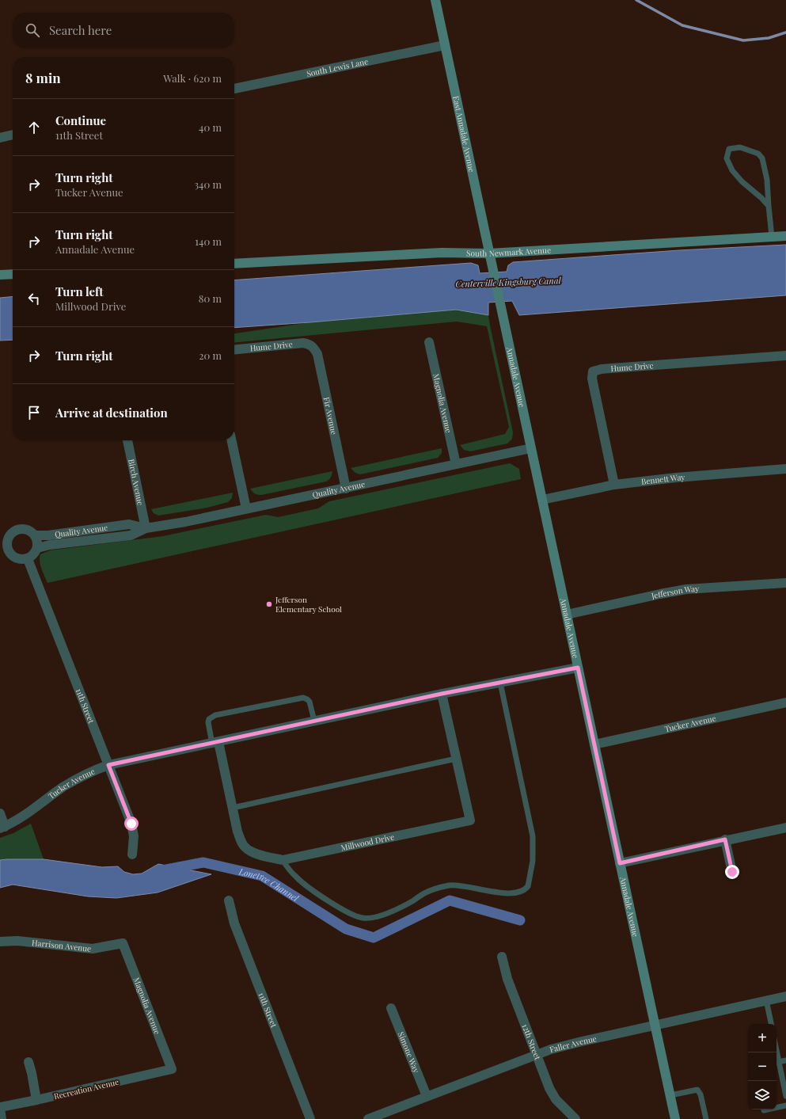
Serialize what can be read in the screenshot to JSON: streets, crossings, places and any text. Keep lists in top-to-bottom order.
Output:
{
  "streets": {
    "street": [
      "South Lewis Lane",
      "East Annadale Avenue",
      "South Newmark Avenue",
      "Hume Drive",
      "Annadale Avenue",
      "Magnolia Avenue",
      "Fir Avenue",
      "Bennett Way",
      "Birch Avenue",
      "Quality Avenue",
      "Jefferson Way",
      "11th Street",
      "Tucker Avenue",
      "Millwood Drive",
      "Harrison Avenue",
      "12th Street",
      "Faller Avenue",
      "Simone Way",
      "Recreation Avenue"
    ]
  },
  "crossings": [
    ["South Lewis Lane", "East Annadale Avenue"],
    ["East Annadale Avenue", "South Newmark Avenue"],
    ["East Annadale Avenue", "Annadale Avenue"],
    ["Hume Drive", "Fir Avenue"],
    ["Hume Drive", "Bennett Way"],
    ["Annadale Avenue", "Bennett Way"],
    ["Annadale Avenue", "Quality Avenue"],
    ["Annadale Avenue", "Jefferson Way"],
    ["Annadale Avenue", "Tucker Avenue"],
    ["Annadale Avenue", "Faller Avenue"],
    ["Magnolia Avenue", "Quality Avenue"],
    ["Magnolia Avenue", "Harrison Avenue"],
    ["Magnolia Avenue", "Recreation Avenue"],
    ["Fir Avenue", "Quality Avenue"],
    ["Birch Avenue", "Quality Avenue"],
    ["Quality Avenue", "11th Street"],
    ["11th Street", "Tucker Avenue"],
    ["Tucker Avenue", "Millwood Drive"],
    ["12th Street", "Faller Avenue"],
    ["Faller Avenue", "Simone Way"]
  ],
  "water": ["Centerville Kingsburg Canal", "Lonetree Channel"],
  "places": ["Jefferson Elementary School"],
  "page": {
    "search": "Search here",
    "heading": ["8 min", "Walk · 620 m"],
    "list": [
      ["Continue", "11th Street", "40 m"],
      ["Turn right", "Tucker Avenue", "340 m"],
      ["Turn right", "Annadale Avenue", "140 m"],
      ["Turn left", "Millwood Drive", "80 m"],
      ["Turn right", "20 m"],
      "Arrive at destination"
    ],
    "map_buttons": ["+", "−"]
  }
}
